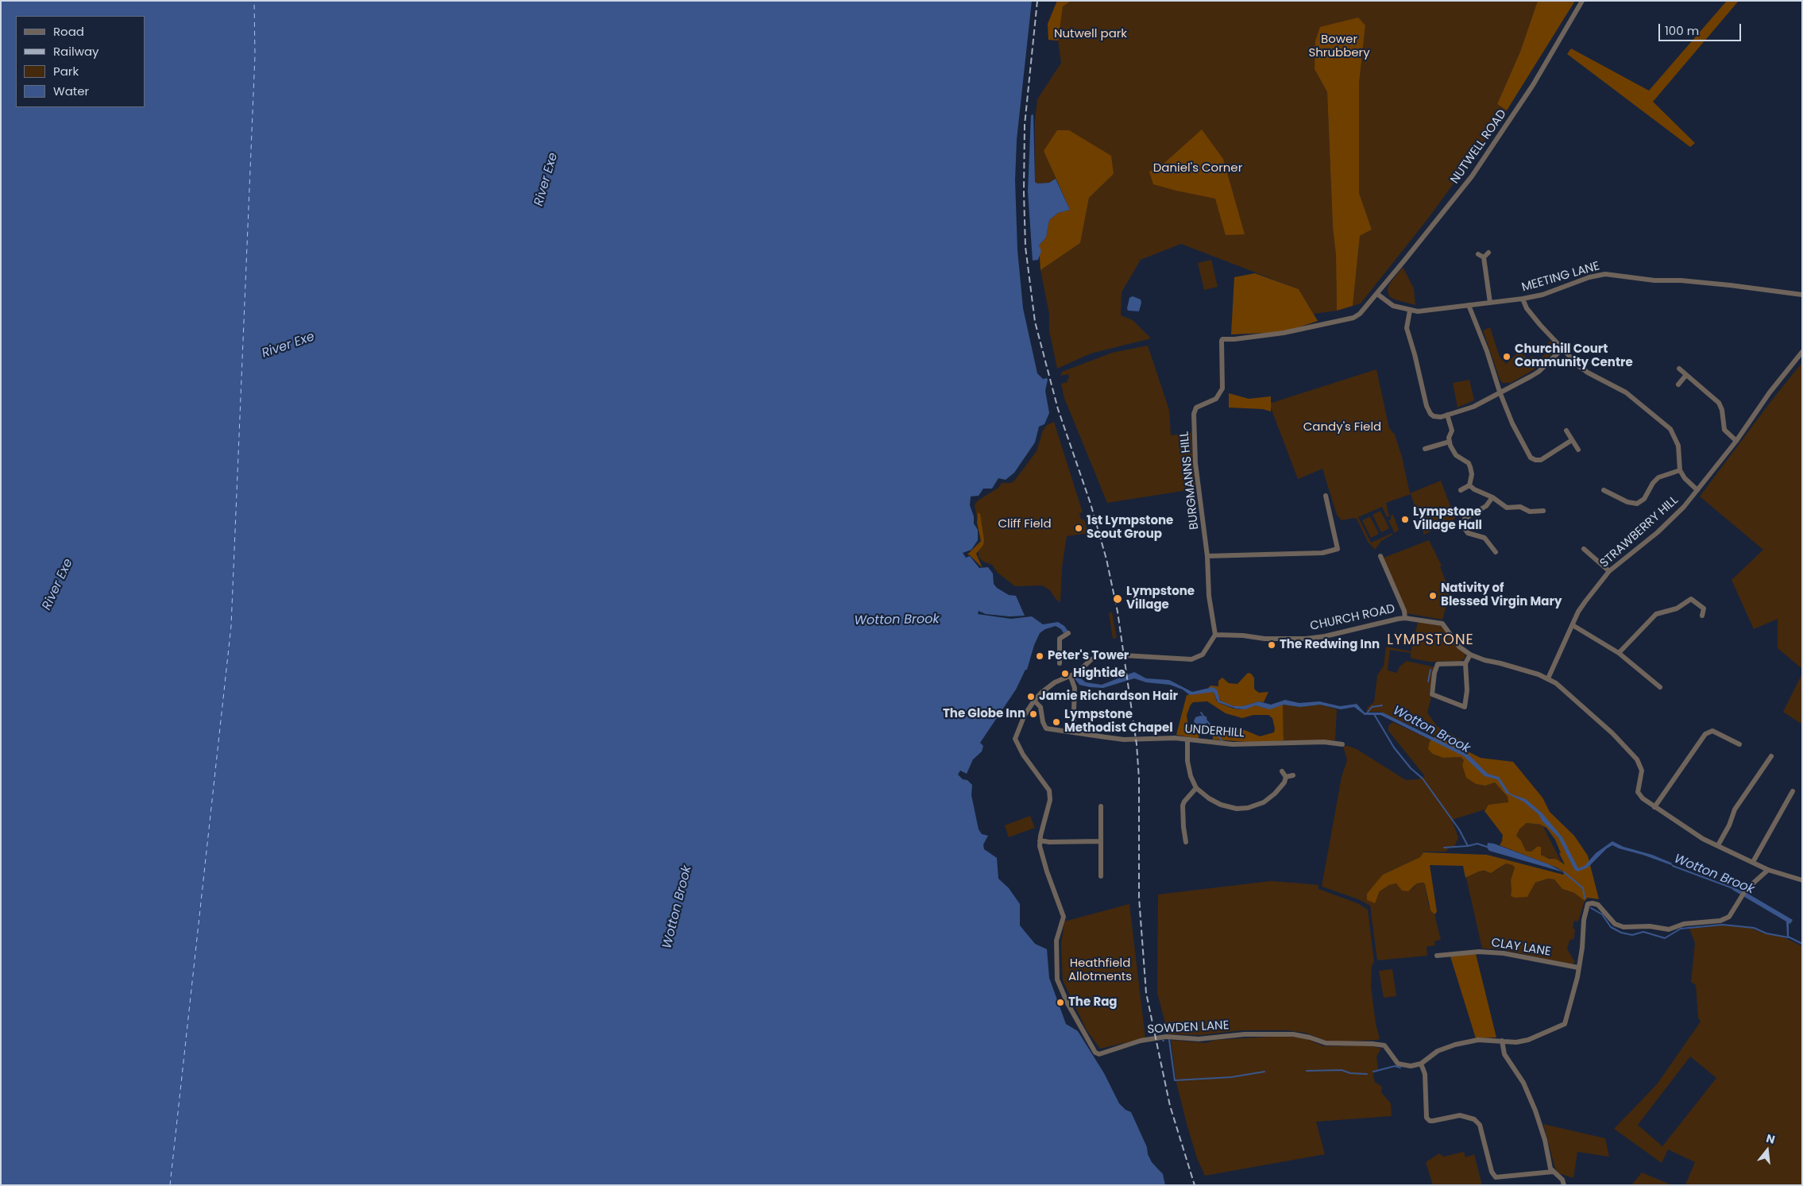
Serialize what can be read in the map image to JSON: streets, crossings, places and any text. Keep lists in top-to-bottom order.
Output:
{
  "streets": {
    "street": [
      "NUTWELL ROAD",
      "MEETING LANE",
      "BURGMANNS HILL",
      "STRAWBERRY HILL",
      "CHURCH ROAD",
      "UNDERHILL",
      "CLAY LANE",
      "SOWDEN LANE"
    ]
  },
  "crossings": [
    ["NUTWELL ROAD", "MEETING LANE"],
    ["NUTWELL ROAD", "BURGMANNS HILL"],
    ["MEETING LANE", "BURGMANNS HILL"],
    ["BURGMANNS HILL", "CHURCH ROAD"],
    ["STRAWBERRY HILL", "CHURCH ROAD"],
    ["UNDERHILL", "SOWDEN LANE"]
  ],
  "districts": ["LYMPSTONE"],
  "water": ["River Exe", "Wotton Brook"],
  "parks": [
    "Nutwell park",
    "Bower Shrubbery",
    "Daniel's Corner",
    "Candy's Field",
    "Cliff Field",
    "Heathfield Allotments"
  ],
  "places": [
    "Churchill Court Community Centre",
    "Lympstone Village Hall",
    "1st Lympstone Scout Group",
    "Nativity of Blessed Virgin Mary",
    "Lympstone Village",
    "The Redwing Inn",
    "Peter's Tower",
    "Hightide",
    "Jamie Richardson Hair",
    "The Globe Inn",
    "Lympstone Methodist Chapel",
    "The Rag"
  ],
  "legend": [
    "Road",
    "Railway",
    "Park",
    "Water"
  ],
  "scale_bar": "100 m",
  "north": "top"
}
